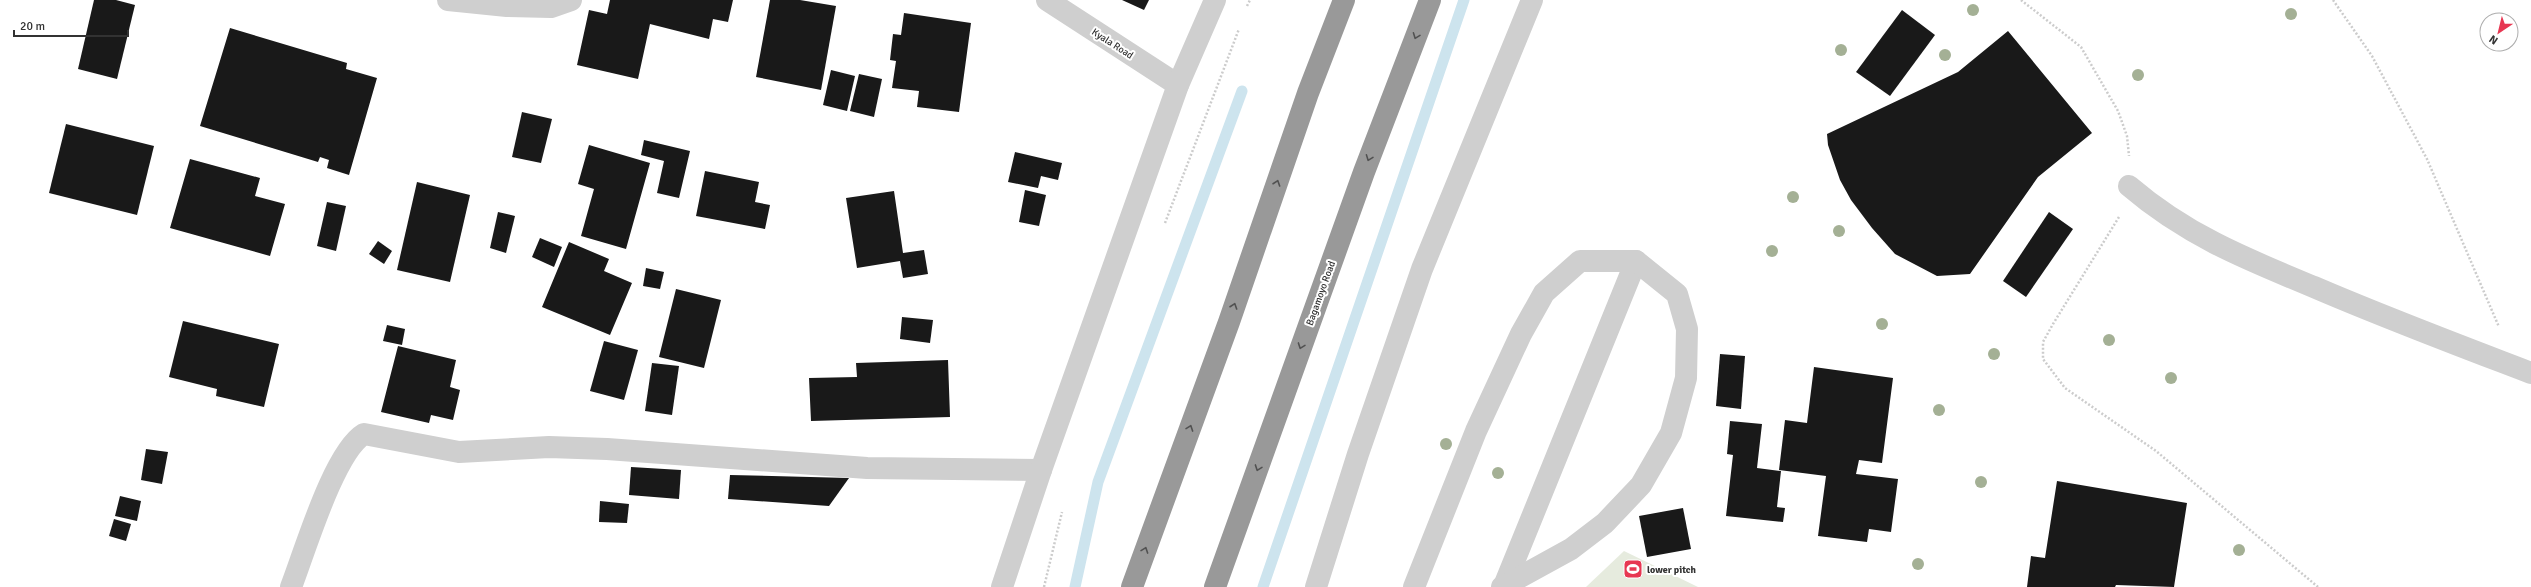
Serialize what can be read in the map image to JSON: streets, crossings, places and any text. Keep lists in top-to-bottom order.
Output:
{
  "streets": {
    "highway": ["Bagamoyo Road"],
    "street": ["Kyala Road"]
  },
  "places": {
    "sports": ["lower pitch"]
  },
  "scale_bar": "20 m",
  "north": "bottom left"
}
